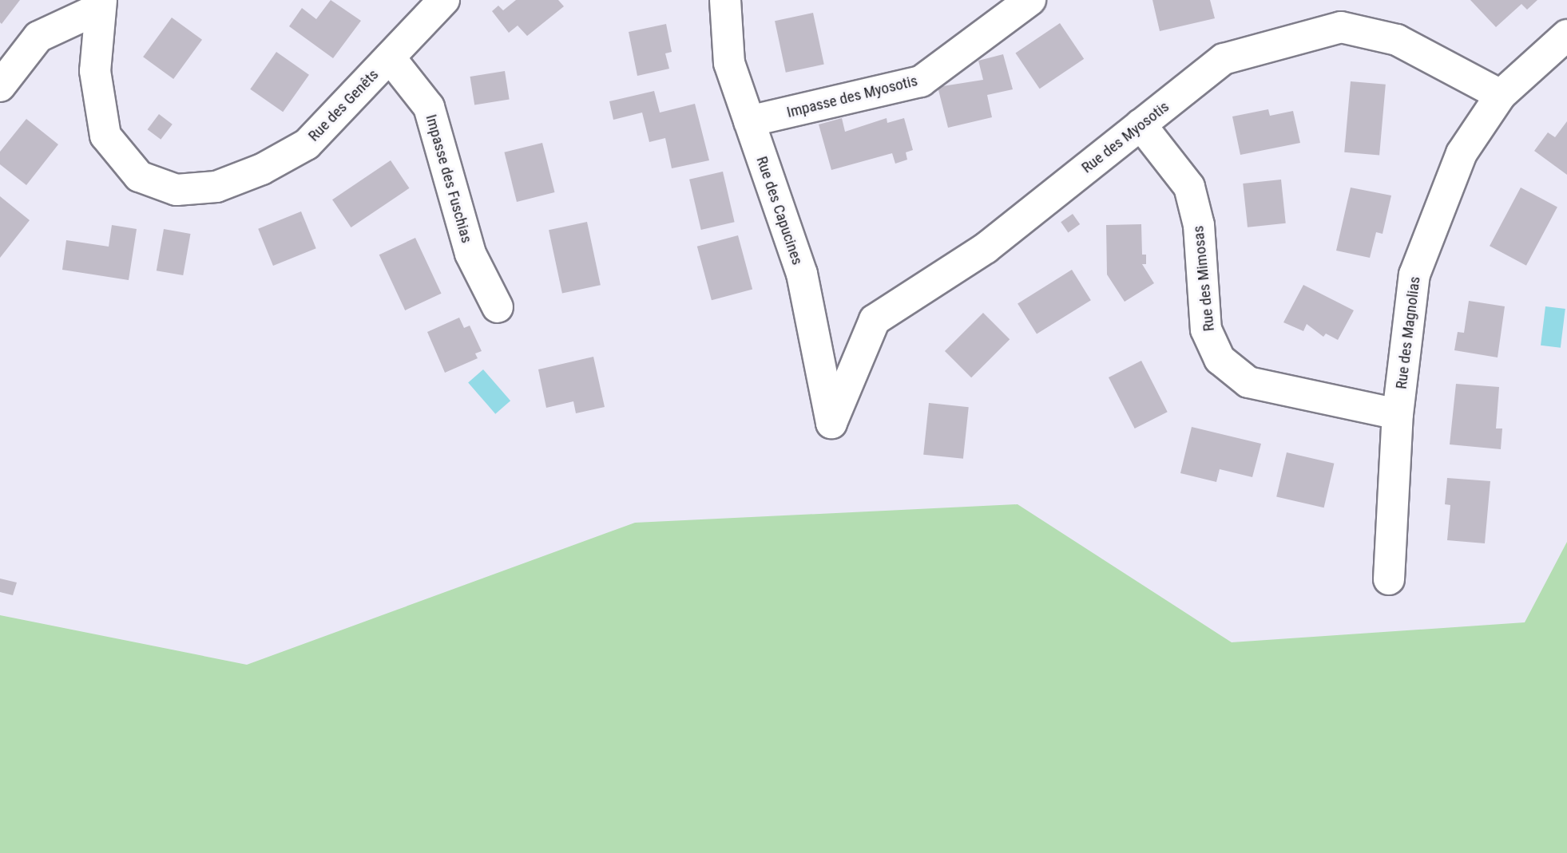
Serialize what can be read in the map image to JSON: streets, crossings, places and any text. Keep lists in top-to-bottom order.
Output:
{
  "streets": {
    "street": [
      "Impasse des Myosotis",
      "Rue des Genêts",
      "Rue des Myosotis",
      "Impasse des Fuschias",
      "Rue des Capucines",
      "Rue des Mimosas",
      "Rue des Magnolias"
    ]
  },
  "crossings": [
    ["Impasse des Myosotis", "Rue des Capucines"],
    ["Rue des Genêts", "Impasse des Fuschias"],
    ["Rue des Myosotis", "Rue des Capucines"],
    ["Rue des Myosotis", "Rue des Mimosas"],
    ["Rue des Myosotis", "Rue des Magnolias"],
    ["Rue des Mimosas", "Rue des Magnolias"]
  ]
}
